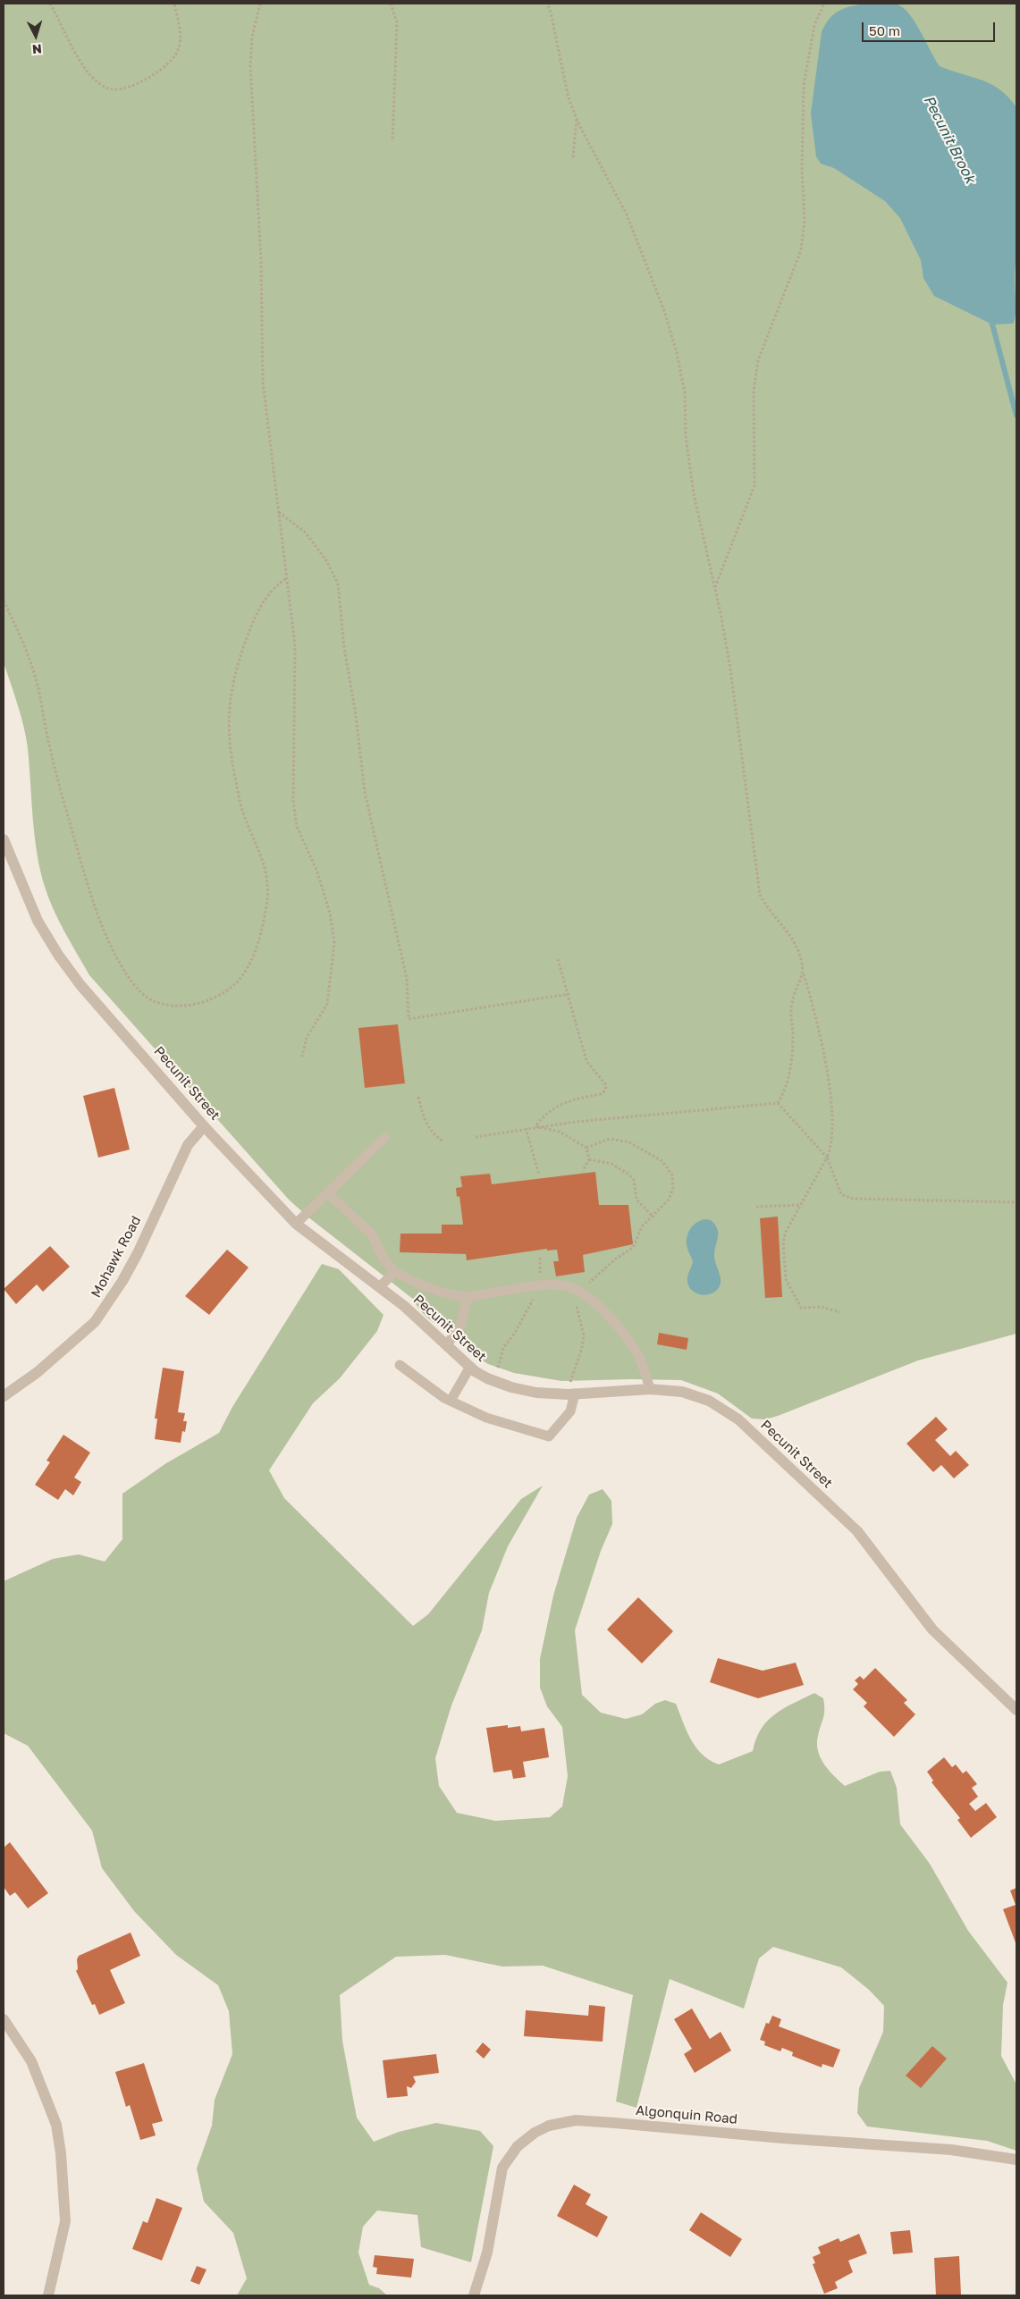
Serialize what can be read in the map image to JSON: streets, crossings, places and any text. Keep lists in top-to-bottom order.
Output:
{
  "streets": {
    "street": ["Pecunit Street", "Mohawk Road", "Algonquin Road"]
  },
  "crossings": [
    ["Pecunit Street", "Mohawk Road"]
  ],
  "water": ["Pecunit Brook"],
  "scale_bar": "50 m",
  "north": "bottom"
}
